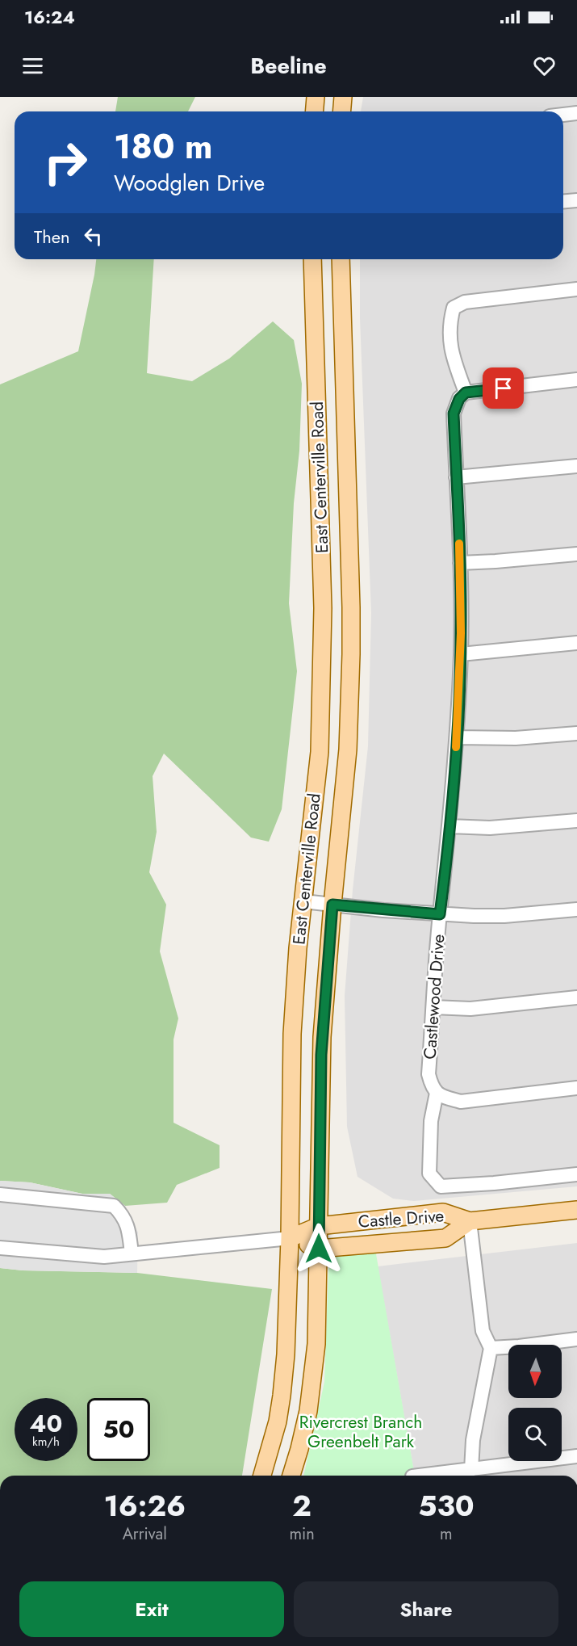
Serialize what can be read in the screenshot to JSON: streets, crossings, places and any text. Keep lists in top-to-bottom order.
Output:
{
  "streets": {
    "main road": ["East Centerville Road", "Castle Drive"],
    "street": ["Castlewood Drive"]
  },
  "crossings": [
    ["East Centerville Road", "Castle Drive"]
  ],
  "parks": ["Rivercrest Branch Greenbelt Park"],
  "north": "bottom",
  "page": {
    "status": "16:24",
    "header": "Beeline",
    "turn": ["180 m", "Woodglen Drive"],
    "then": "Then",
    "speed": "40 km/h",
    "limit": "50",
    "eta": [
      "16:26",
      "Arrival",
      "2",
      "min",
      "530",
      "m"
    ],
    "buttons": ["Exit", "Share"]
  }
}
